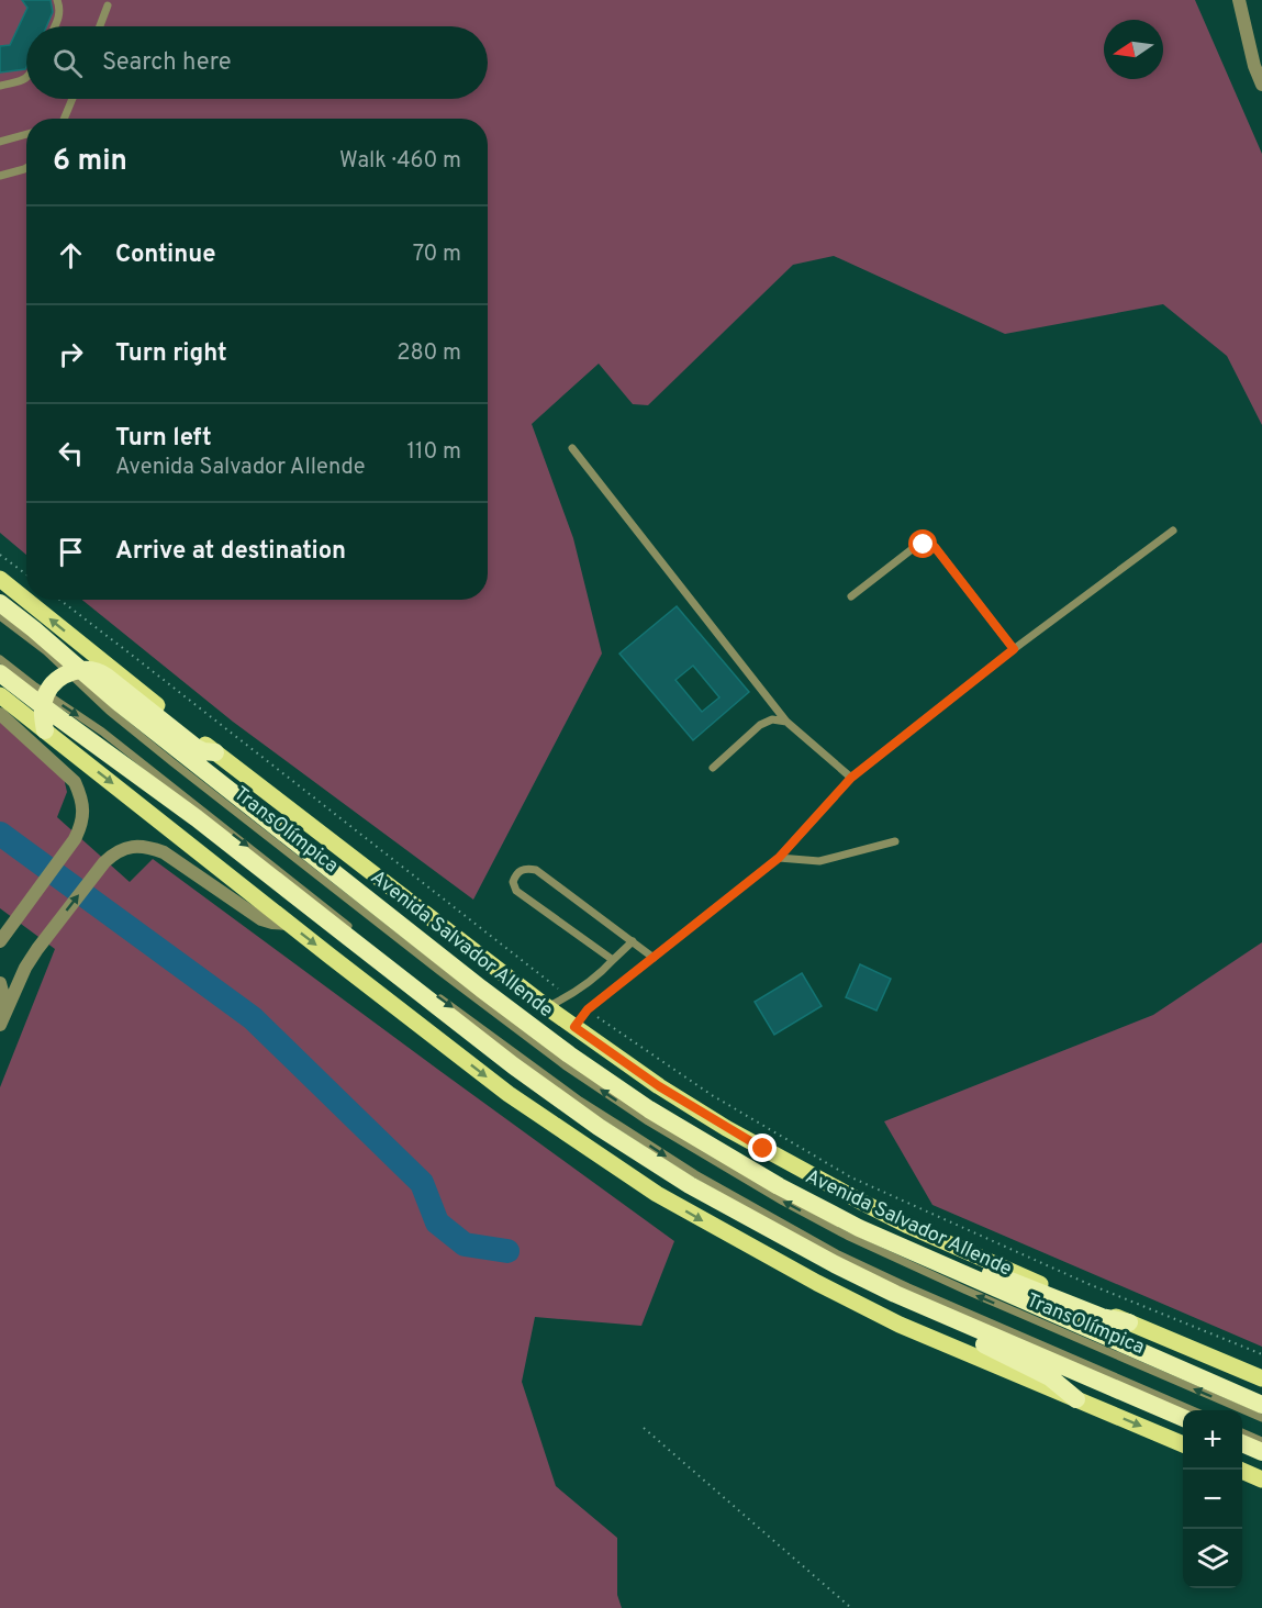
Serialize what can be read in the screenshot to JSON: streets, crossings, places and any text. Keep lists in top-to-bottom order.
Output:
{
  "streets": {
    "highway": ["Avenida Salvador Allende"],
    "lane": ["TransOlímpica"]
  },
  "crossings": [
    ["TransOlímpica", "Avenida Salvador Allende"]
  ],
  "north": "left",
  "page": {
    "search": "Search here",
    "heading": ["6 min", "Walk · 460 m"],
    "list": [
      ["Continue", "70 m"],
      ["Turn right", "280 m"],
      ["Turn left", "Avenida Salvador Allende", "110 m"],
      "Arrive at destination"
    ],
    "map_buttons": ["+", "−"]
  }
}
